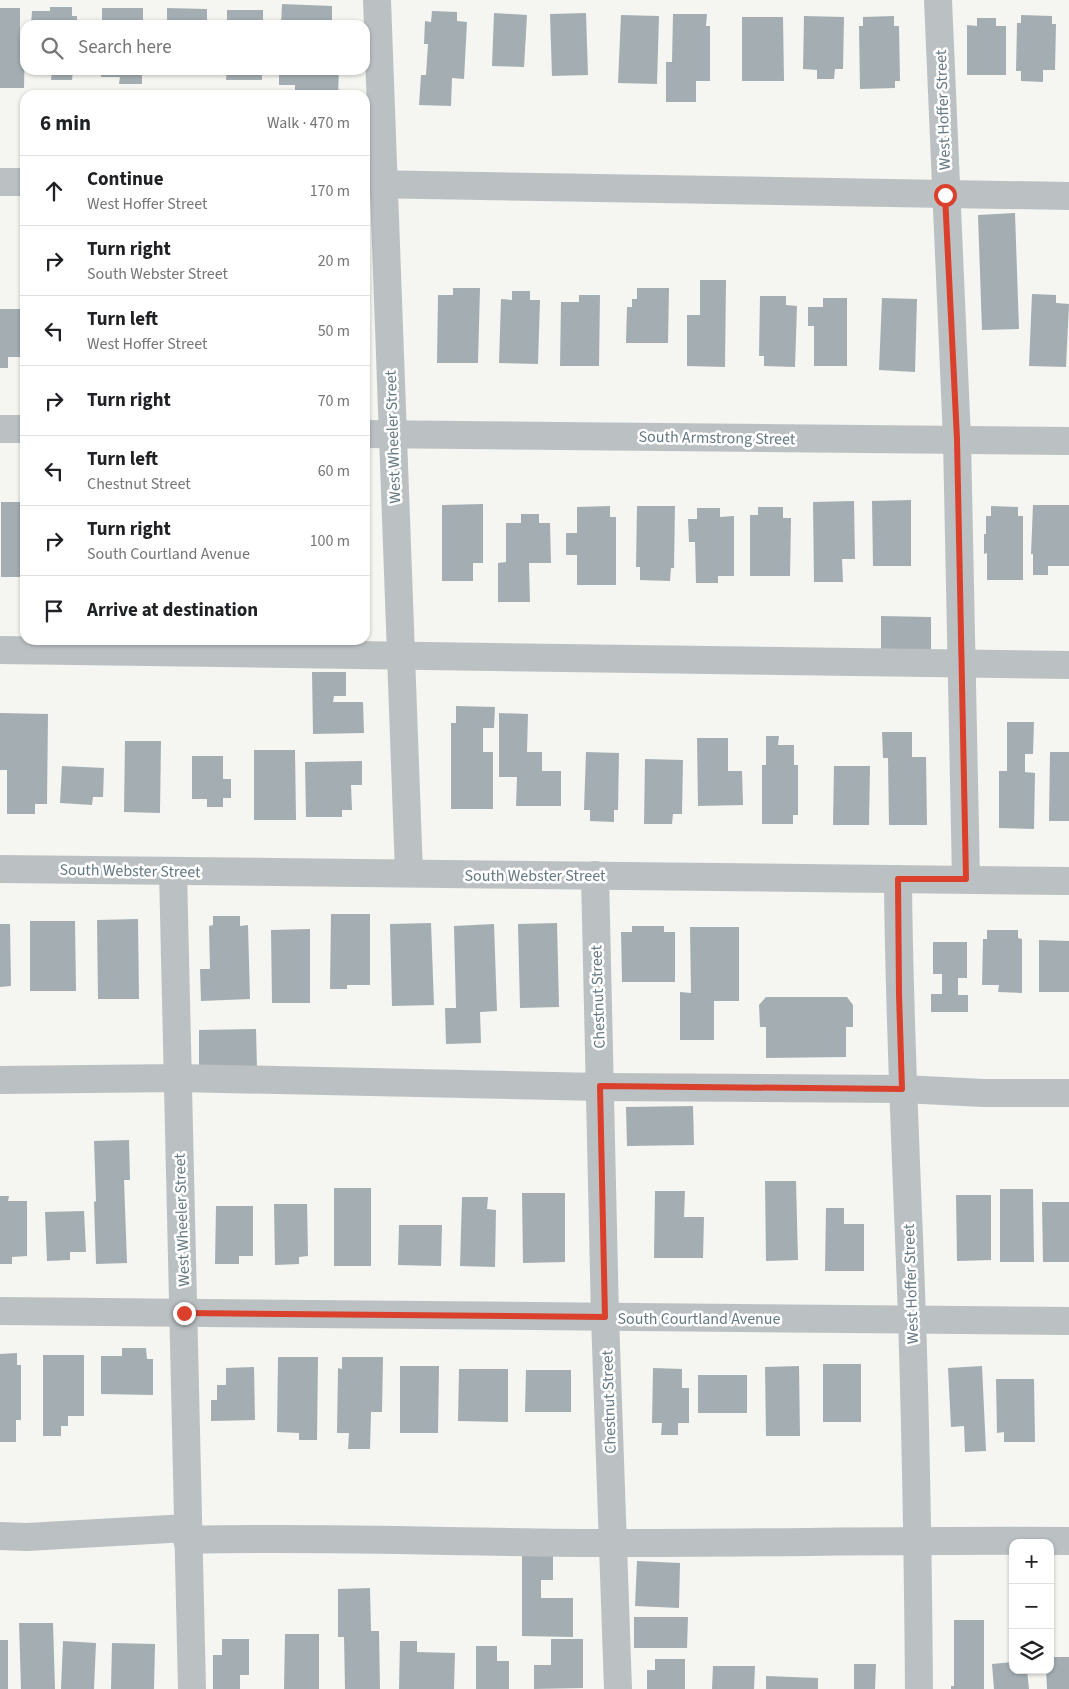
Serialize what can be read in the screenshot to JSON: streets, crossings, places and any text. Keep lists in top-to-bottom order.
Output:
{
  "streets": {
    "street": [
      "West Hoffer Street",
      "West Wheeler Street",
      "South Armstrong Street",
      "South Webster Street",
      "Chestnut Street",
      "South Courtland Avenue"
    ]
  },
  "crossings": [
    ["West Hoffer Street", "South Armstrong Street"],
    ["West Hoffer Street", "South Webster Street"],
    ["West Hoffer Street", "South Courtland Avenue"],
    ["West Wheeler Street", "South Armstrong Street"],
    ["West Wheeler Street", "South Webster Street"],
    ["West Wheeler Street", "South Courtland Avenue"],
    ["South Webster Street", "Chestnut Street"],
    ["Chestnut Street", "South Courtland Avenue"]
  ],
  "page": {
    "search": "Search here",
    "heading": ["6 min", "Walk · 470 m"],
    "list": [
      ["Continue", "West Hoffer Street", "170 m"],
      ["Turn right", "South Webster Street", "20 m"],
      ["Turn left", "West Hoffer Street", "50 m"],
      ["Turn right", "70 m"],
      ["Turn left", "Chestnut Street", "60 m"],
      ["Turn right", "South Courtland Avenue", "100 m"],
      "Arrive at destination"
    ],
    "map_buttons": ["+", "−"]
  }
}
